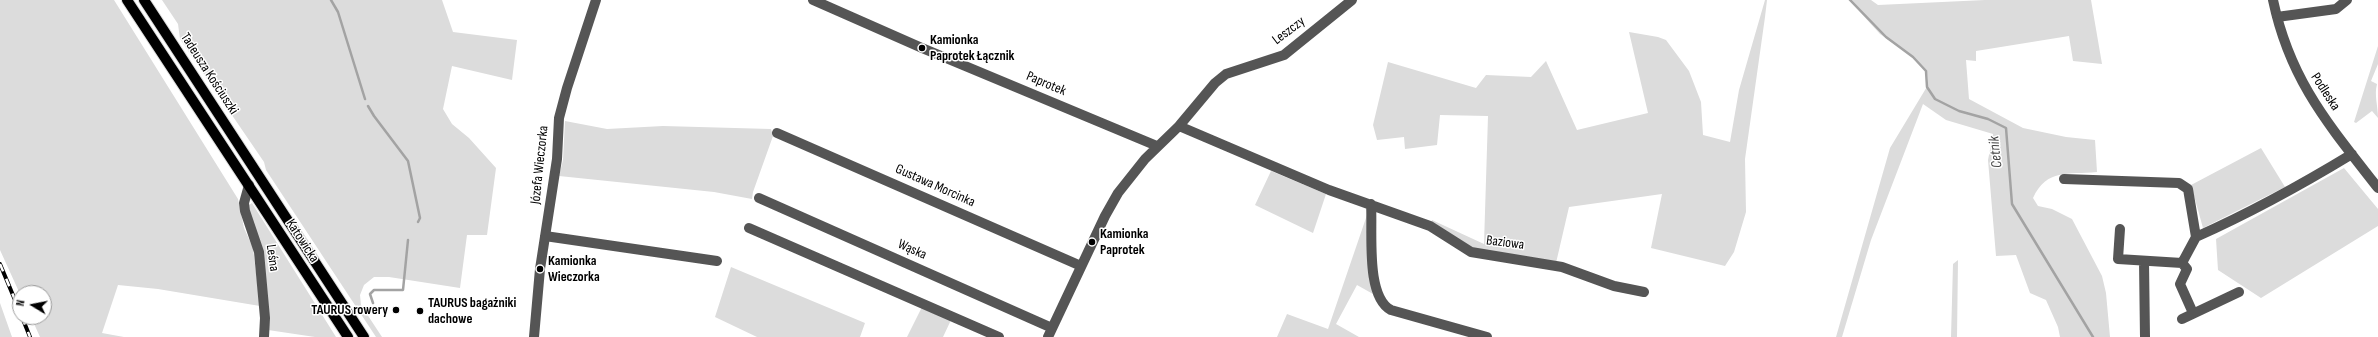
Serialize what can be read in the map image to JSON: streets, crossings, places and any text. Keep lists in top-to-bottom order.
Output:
{
  "streets": {
    "main road": ["Tadeusza Kościuszki", "Katowicka"],
    "street": [
      "Leszczy",
      "Paprotek",
      "Podleska",
      "Józefa Wieczorka",
      "Gustawa Morcinka",
      "Baziowa",
      "Wąska",
      "Leśna"
    ]
  },
  "crossings": [
    ["Leszczy", "Baziowa"],
    ["Tadeusza Kościuszki", "Katowicka"],
    ["Katowicka", "Leśna"]
  ],
  "water": ["Cetnik"],
  "places": [
    "Kamionka Paprotek Łącznik",
    "Kamionka Paprotek",
    "Kamionka Wieczorka",
    "TAURUS rowery",
    "TAURUS bagażniki dachowe"
  ],
  "north": "left"
}
